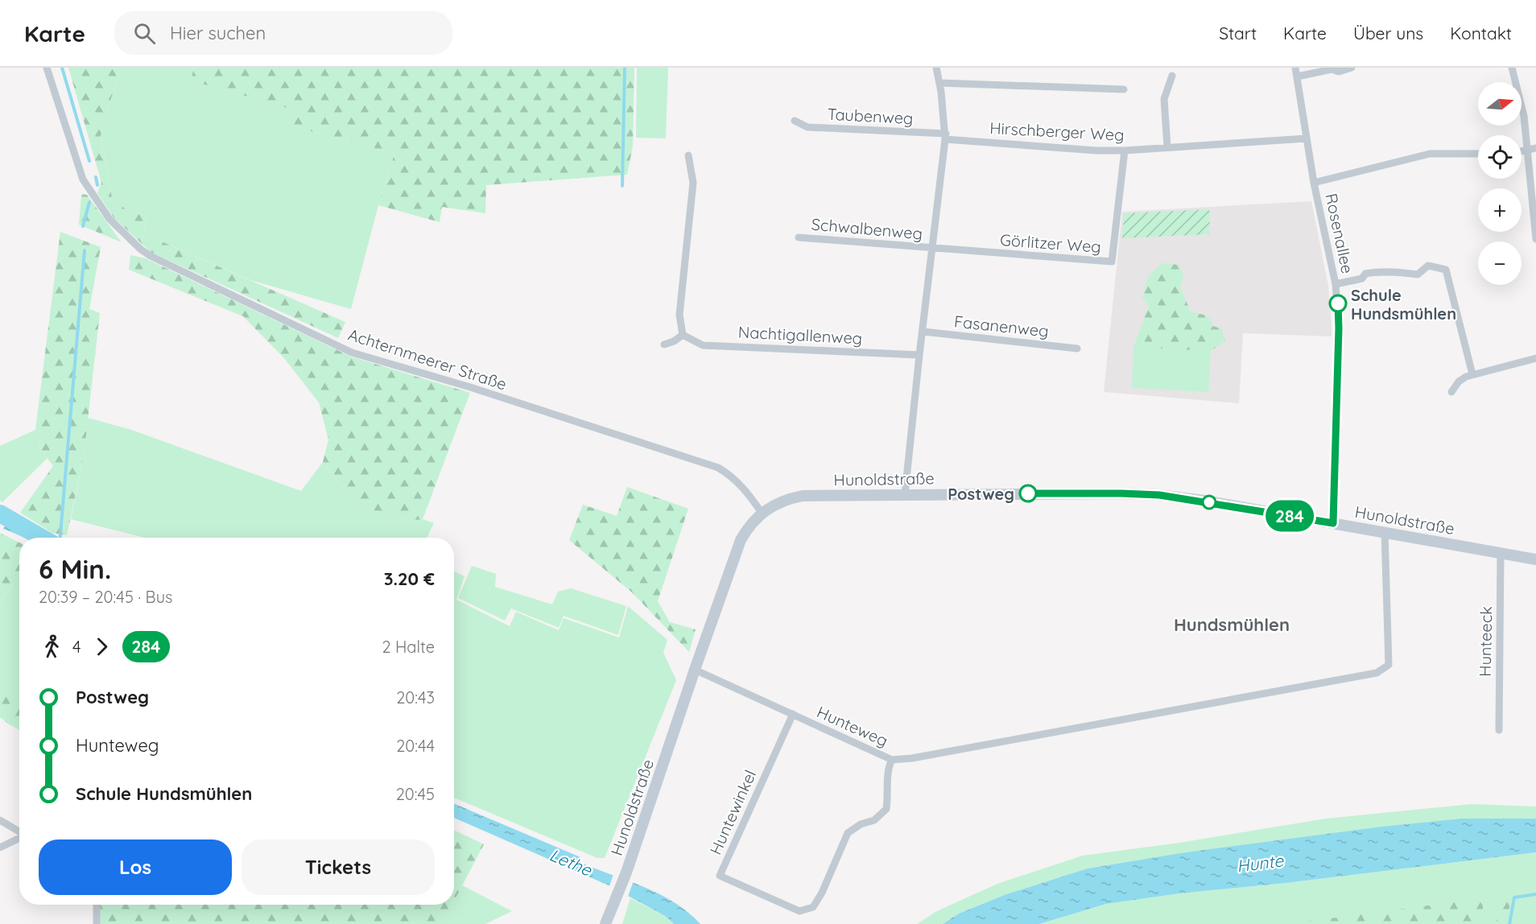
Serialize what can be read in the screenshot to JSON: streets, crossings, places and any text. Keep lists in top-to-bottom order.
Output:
{
  "streets": {
    "street": [
      "Taubenweg",
      "Hirschberger Weg",
      "Schwalbenweg",
      "Rosenallee",
      "Görlitzer Weg",
      "Fasanenweg",
      "Nachtigallenweg",
      "Achternmeerer Straße",
      "Hunoldstraße",
      "Hunteeck",
      "Hunteweg",
      "Huntewinkel"
    ]
  },
  "crossings": [
    ["Taubenweg", "Hirschberger Weg"],
    ["Hirschberger Weg", "Rosenallee"],
    ["Hirschberger Weg", "Görlitzer Weg"],
    ["Schwalbenweg", "Görlitzer Weg"],
    ["Rosenallee", "Hunoldstraße"],
    ["Achternmeerer Straße", "Hunoldstraße"],
    ["Hunoldstraße", "Hunteeck"],
    ["Hunoldstraße", "Hunteweg"],
    ["Hunteweg", "Huntewinkel"]
  ],
  "districts": ["Hundsmühlen"],
  "water": ["Lethe", "Hunte"],
  "places": ["Schule Hundsmühlen", "Postweg"],
  "lines": ["bus line 284"],
  "north": "right",
  "page": {
    "header": "Karte",
    "search": "Hier suchen",
    "nav": [
      "Start",
      "Karte",
      "Über uns",
      "Kontakt"
    ],
    "on_map": "284",
    "map_buttons": ["+", "−"],
    "heading": ["6 Min.", "20:39 – 20:45 · Bus", "3.20 €"],
    "legs": ["4", "284", "2 Halte"],
    "list": [
      {
        "name": "Postweg",
        "value": "20:43"
      },
      {
        "name": "Hunteweg",
        "value": "20:44"
      },
      {
        "name": "Schule Hundsmühlen",
        "value": "20:45"
      }
    ],
    "buttons": ["Los", "Tickets"]
  }
}
